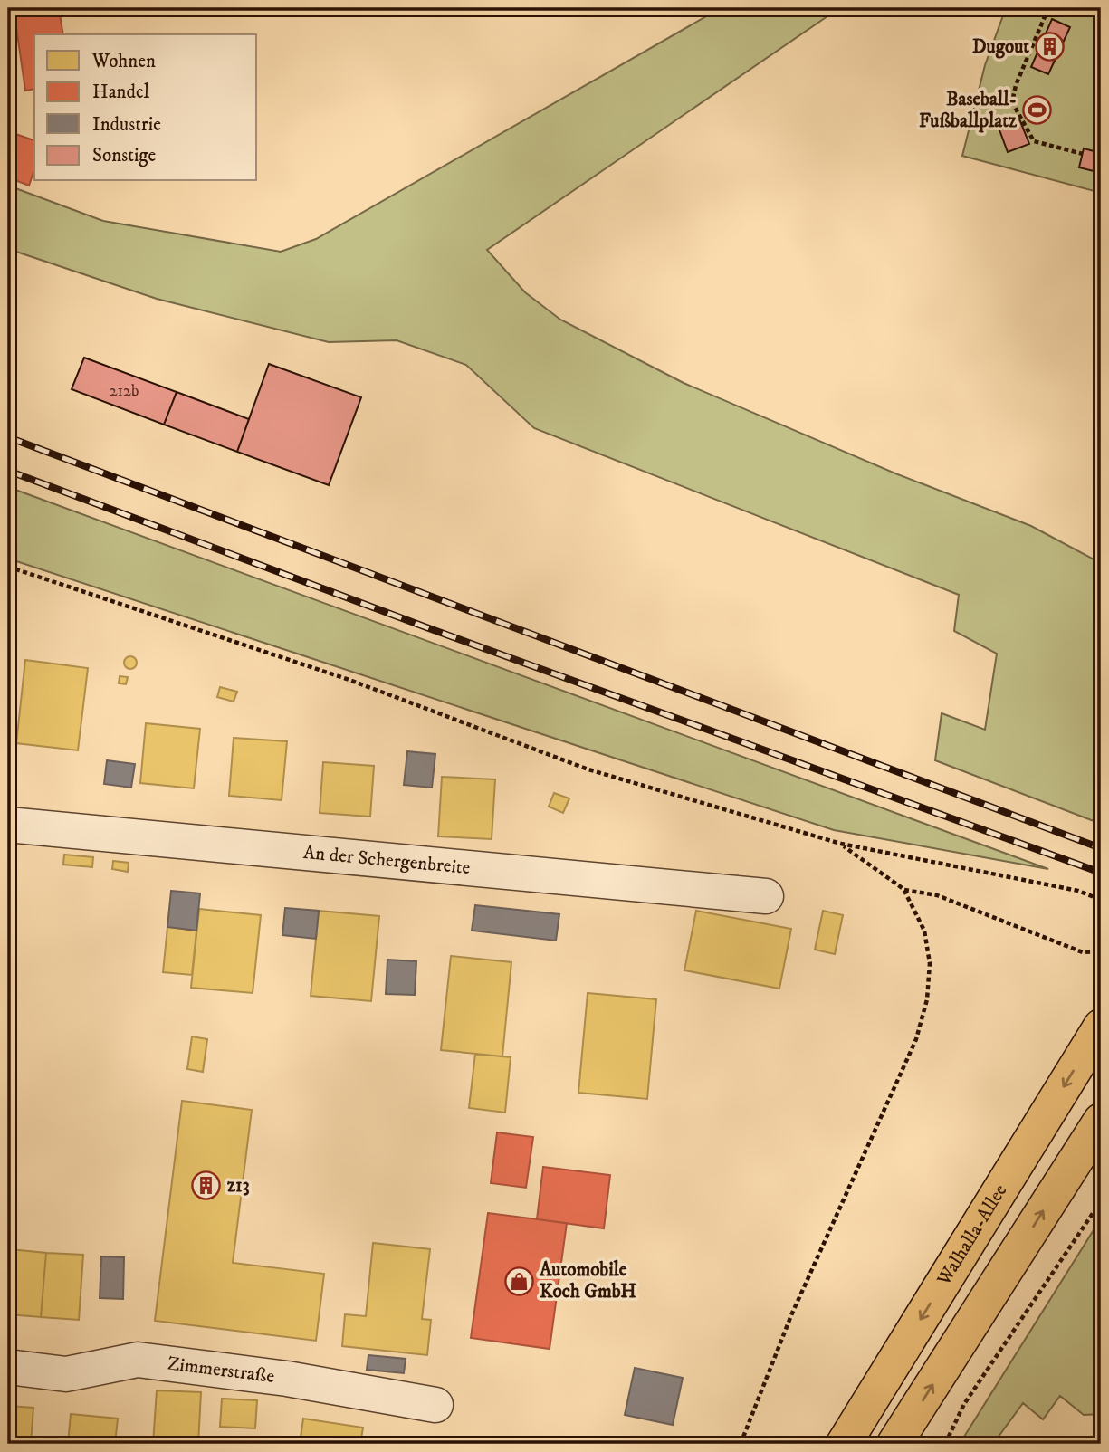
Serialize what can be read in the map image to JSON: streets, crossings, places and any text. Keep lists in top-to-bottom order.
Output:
{
  "streets": {
    "main road": ["Walhalla-Allee"],
    "street": ["An der Schergenbreite", "Zimmerstraße"]
  },
  "places": {
    "building": ["Dugout", "z13"],
    "sports": ["Baseball- Fußballplatz"],
    "shop": ["Automobile Koch GmbH"]
  },
  "house_numbers": ["212b"],
  "legend": [
    "Wohnen",
    "Handel",
    "Industrie",
    "Sonstige"
  ]
}
